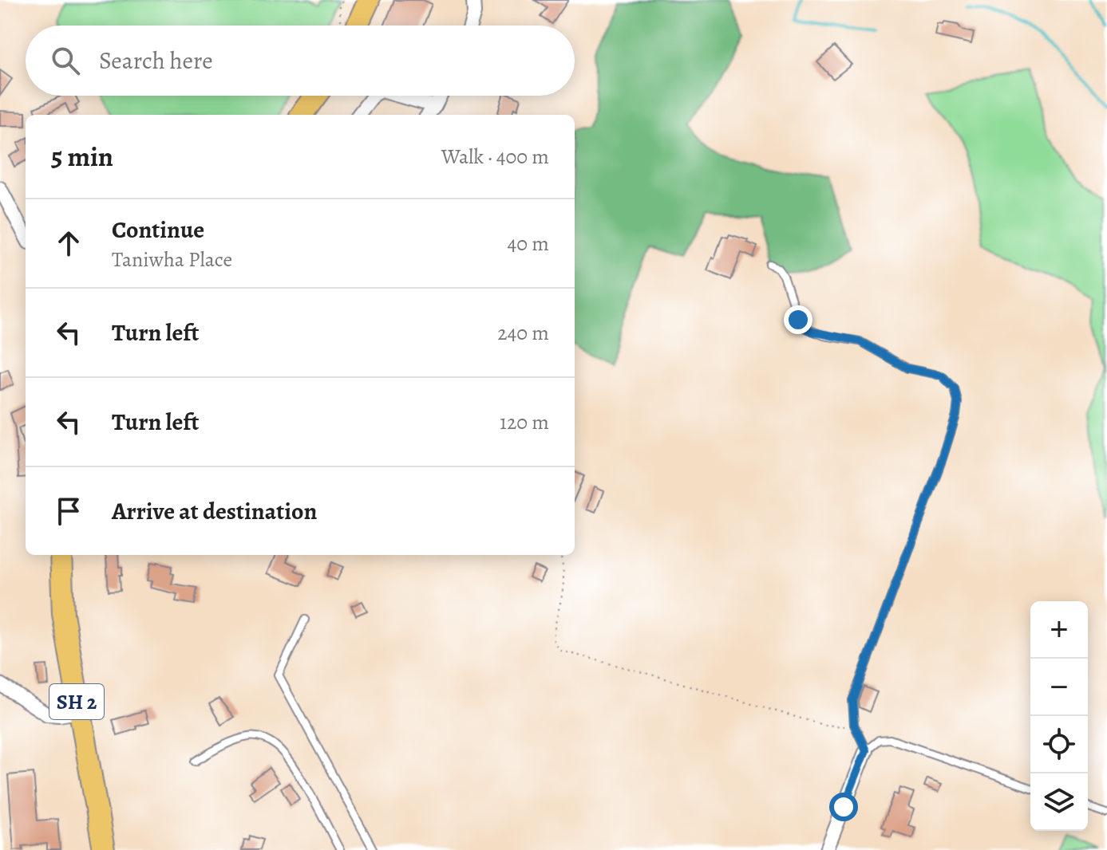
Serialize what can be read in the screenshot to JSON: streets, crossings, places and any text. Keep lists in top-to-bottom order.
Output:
{
  "streets": {
    "highway": ["SH 2"]
  },
  "page": {
    "search": "Search here",
    "heading": ["5 min", "Walk · 400 m"],
    "list": [
      ["Continue", "Taniwha Place", "40 m"],
      ["Turn left", "240 m"],
      ["Turn left", "120 m"],
      "Arrive at destination"
    ],
    "map_buttons": ["+", "−"]
  }
}
